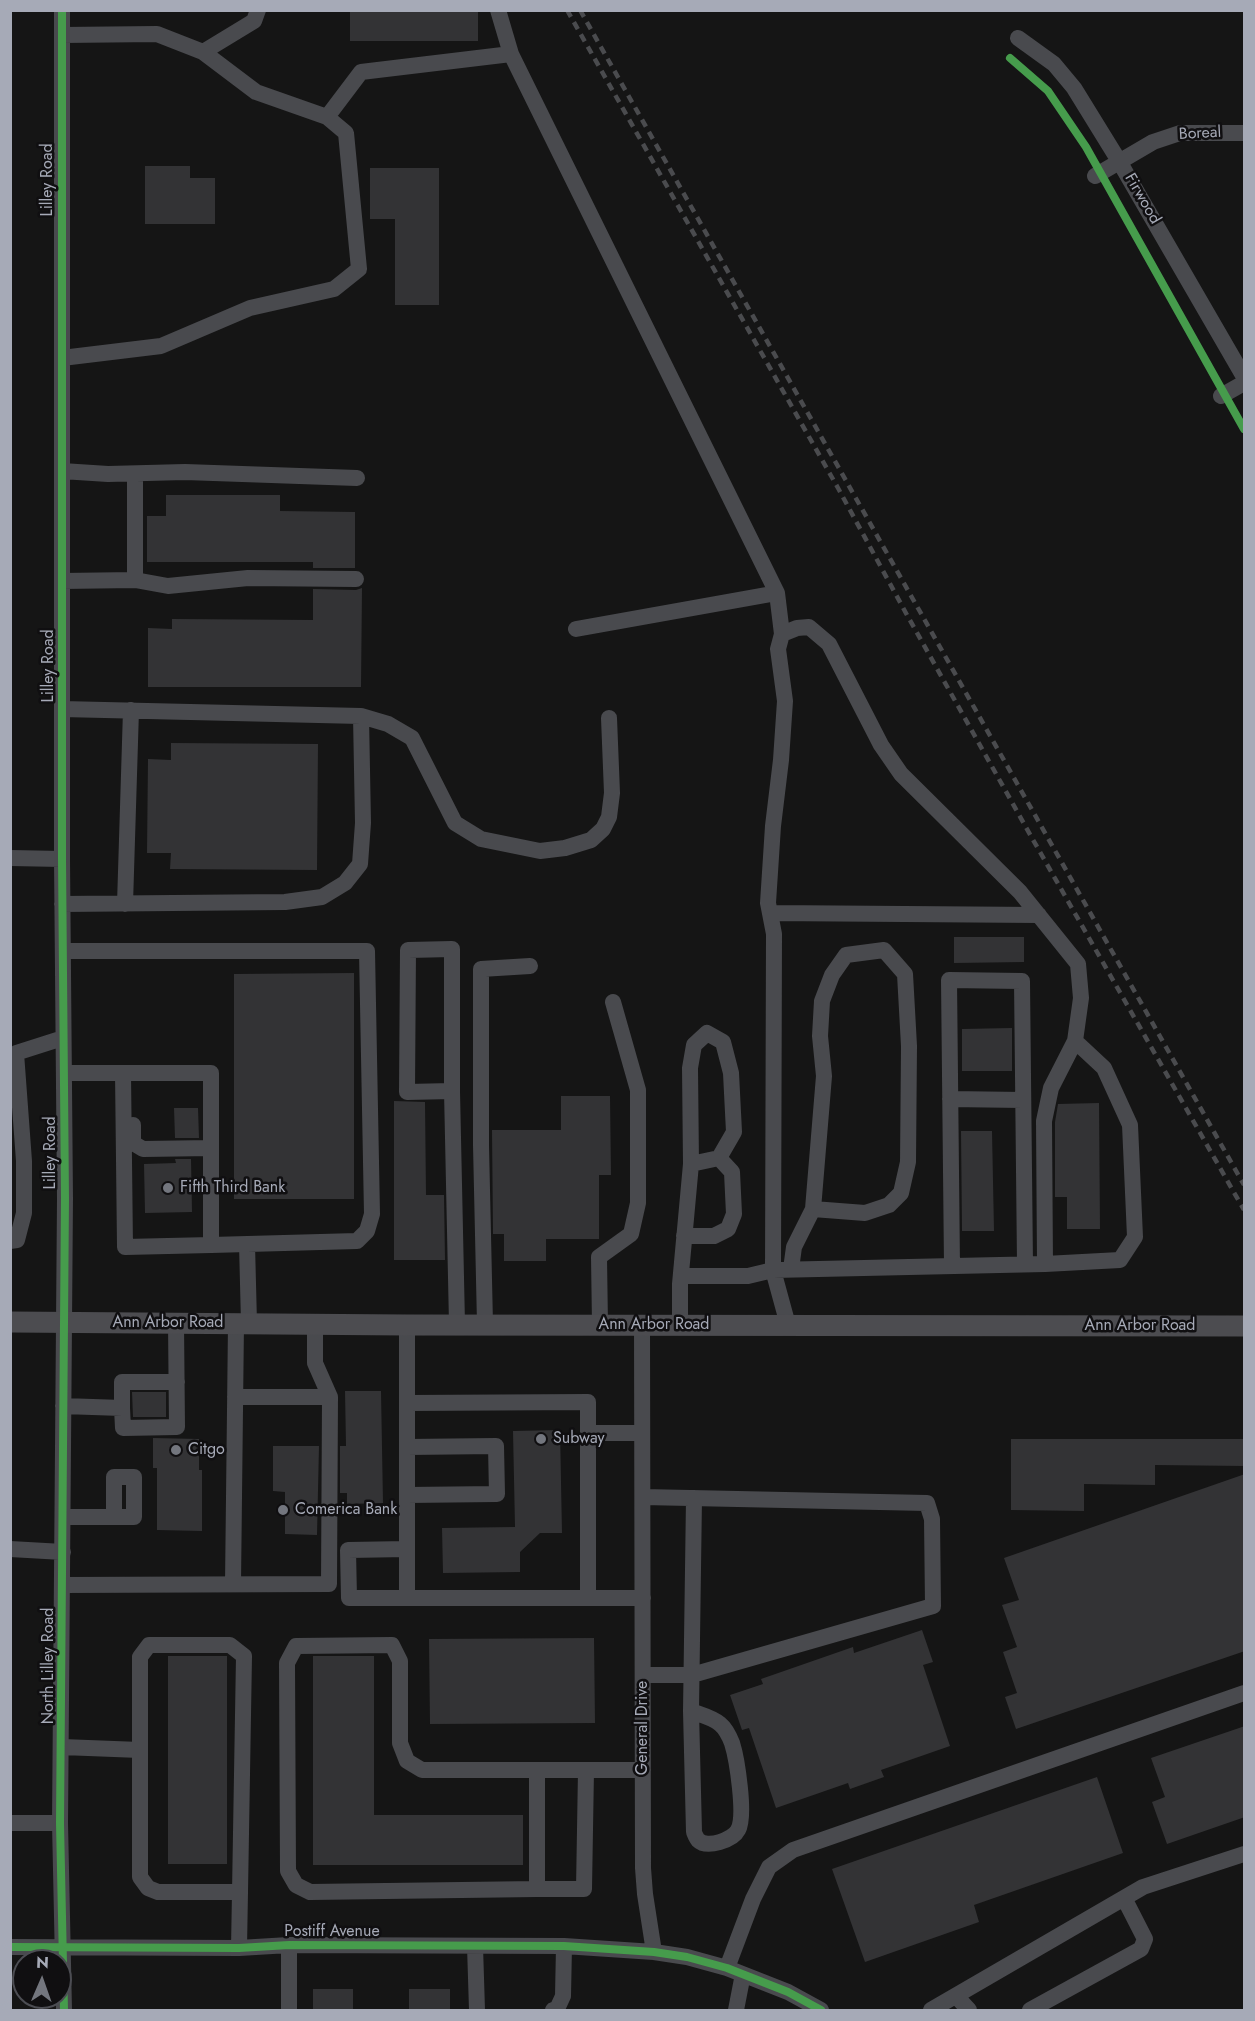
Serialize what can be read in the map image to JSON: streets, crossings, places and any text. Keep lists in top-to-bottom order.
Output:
{
  "streets": {
    "main road": ["Ann Arbor Road"],
    "street": [
      "Boreal",
      "Lilley Road",
      "Firwood",
      "North Lilley Road",
      "General Drive",
      "Postiff Avenue"
    ]
  },
  "crossings": [
    ["Boreal", "Firwood"],
    ["Lilley Road", "Ann Arbor Road"],
    ["Lilley Road", "North Lilley Road"],
    ["Ann Arbor Road", "North Lilley Road"],
    ["Ann Arbor Road", "General Drive"],
    ["North Lilley Road", "Postiff Avenue"],
    ["General Drive", "Postiff Avenue"]
  ],
  "places": [
    "Fifth Third Bank",
    "Subway",
    "Citgo",
    "Comerica Bank"
  ],
  "north": "top"
}
